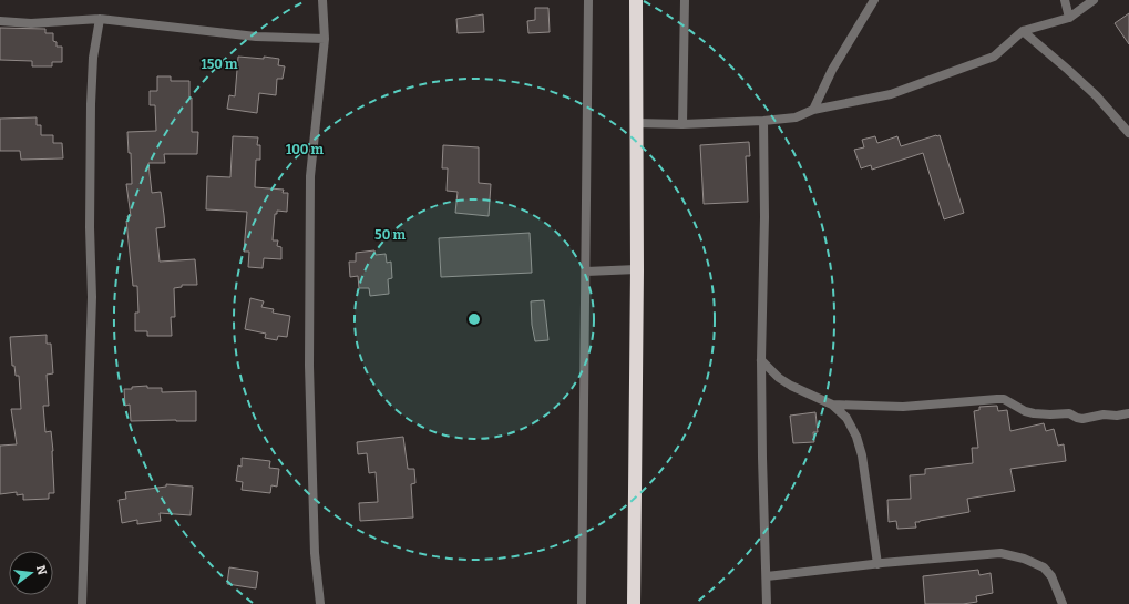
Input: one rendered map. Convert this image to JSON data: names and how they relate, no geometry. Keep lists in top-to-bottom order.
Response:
{
  "north": "right",
  "rings": ["150 m", "100 m", "50 m"]
}
